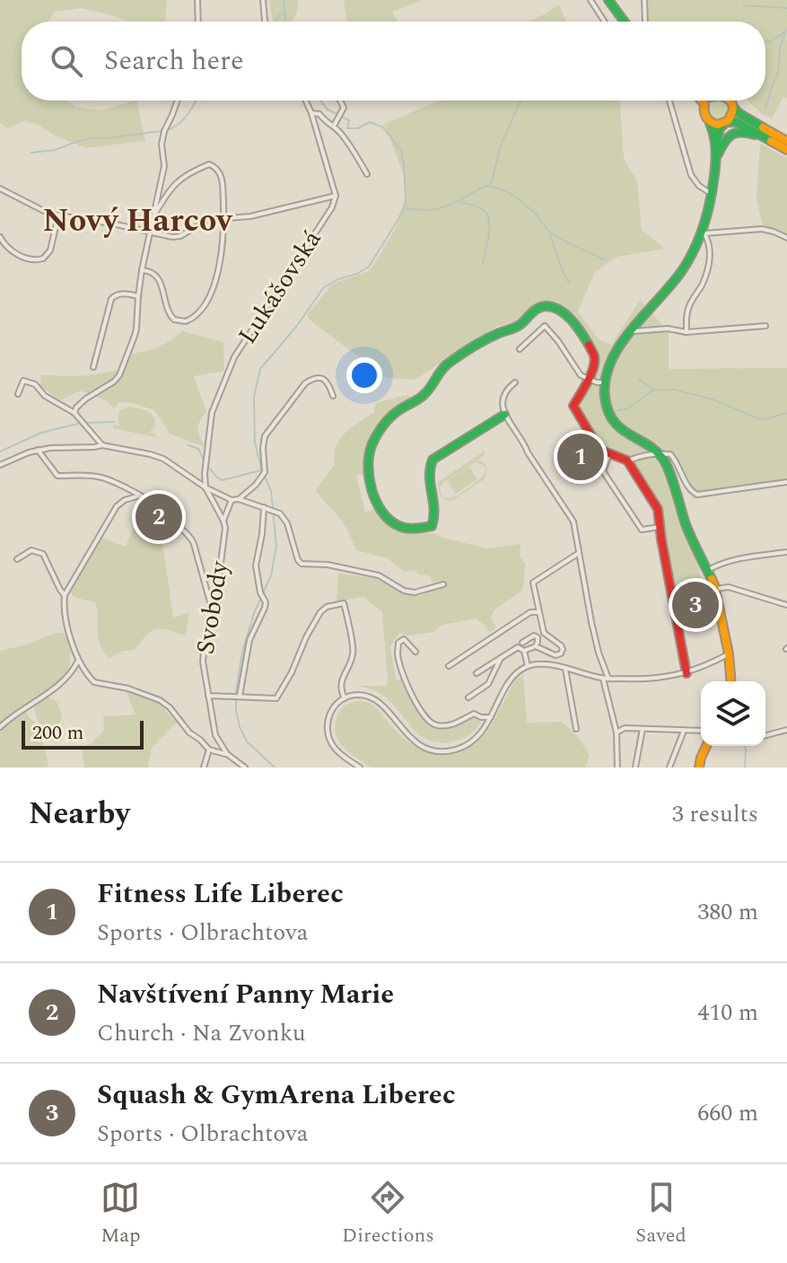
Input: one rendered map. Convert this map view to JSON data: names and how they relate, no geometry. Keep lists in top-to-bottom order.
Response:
{
  "streets": {
    "street": ["Lukášovská", "Svobody"]
  },
  "districts": ["Nový Harcov"],
  "scale_bar": "200 m",
  "page": {
    "search": "Search here",
    "pins": ["1", "2", "3"],
    "scale": "200 m",
    "heading": ["Nearby", "3 results"],
    "list": [
      {
        "mark": "1",
        "name": "Fitness Life Liberec",
        "note": "Sports · Olbrachtova",
        "value": "380 m"
      },
      {
        "mark": "2",
        "name": "Navštívení Panny Marie",
        "note": "Church · Na Zvonku",
        "value": "410 m"
      },
      {
        "mark": "3",
        "name": "Squash & GymArena Liberec",
        "note": "Sports · Olbrachtova",
        "value": "660 m"
      }
    ],
    "nav": ["Map", "Directions", "Saved"]
  }
}
